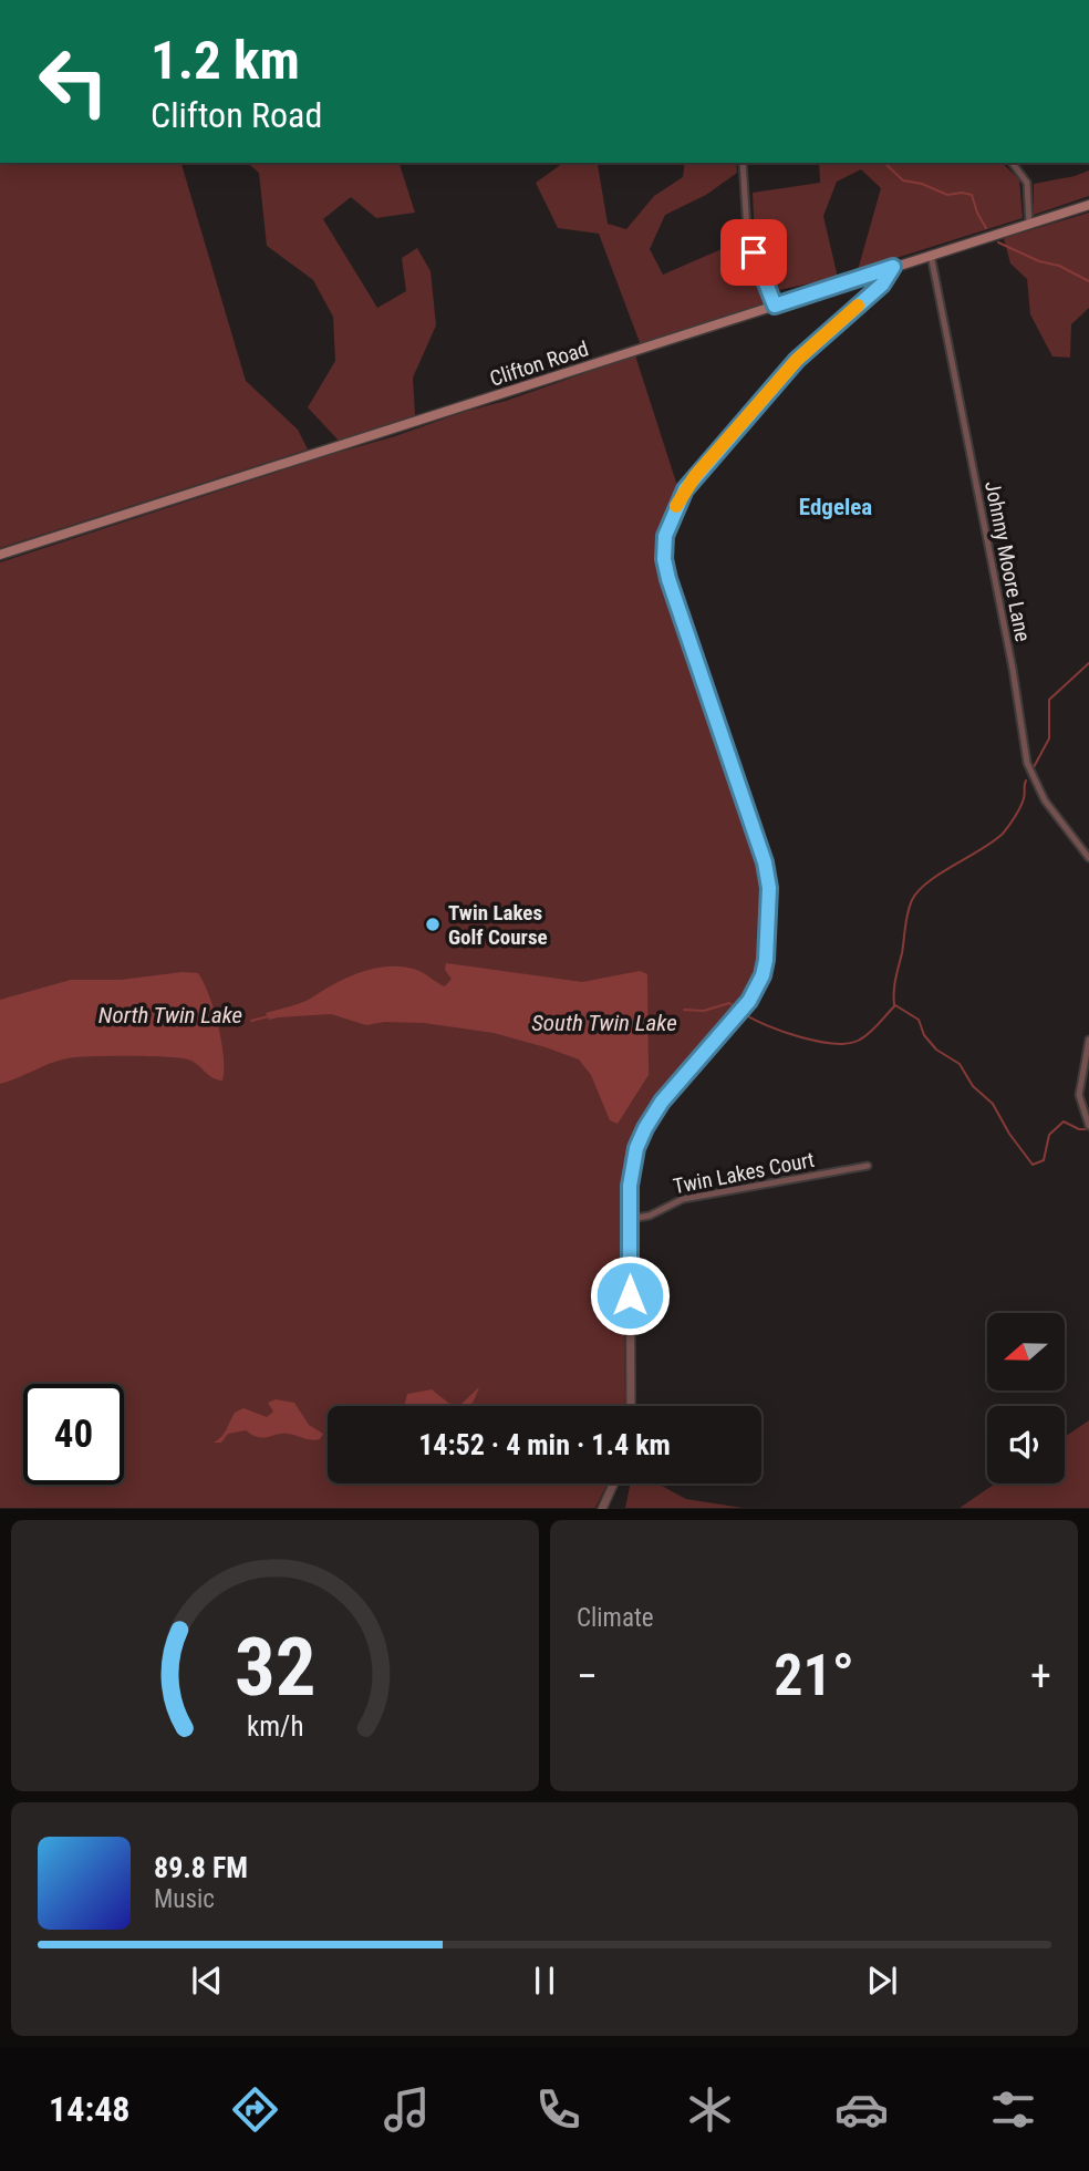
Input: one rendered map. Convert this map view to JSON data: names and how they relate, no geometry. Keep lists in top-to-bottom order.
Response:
{
  "streets": {
    "main road": ["Clifton Road"],
    "street": ["Johnny Moore Lane", "Twin Lakes Court"]
  },
  "crossings": [
    ["Clifton Road", "Johnny Moore Lane"]
  ],
  "districts": ["Edgelea"],
  "water": ["North Twin Lake", "South Twin Lake"],
  "places": ["Twin Lakes Golf Course"],
  "north": "left",
  "page": {
    "turn": ["1.2 km", "Clifton Road"],
    "limit": "40",
    "trip": "14:52 · 4 min · 1.4 km",
    "tile": "Climate",
    "heat": ["−", "21°", "+"],
    "song": ["89.8 FM", "Music"],
    "tabs": "14:48",
    "gauge": ["32", "km/h"]
  }
}
